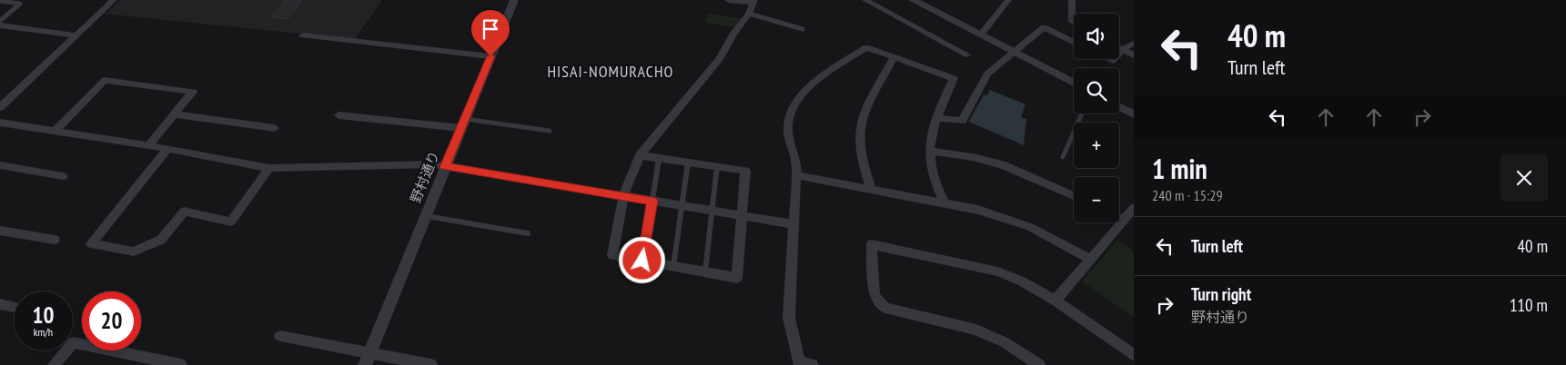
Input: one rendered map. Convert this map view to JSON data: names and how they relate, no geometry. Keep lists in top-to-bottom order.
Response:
{
  "streets": {
    "street": ["野村通り"]
  },
  "districts": ["HISAI-NOMURACHO"],
  "page": {
    "turn": ["40 m", "Turn left"],
    "map_buttons": ["+", "−"],
    "heading": ["1 min", "240 m · 15:29"],
    "list": [
      {
        "name": "Turn left",
        "value": "40 m"
      },
      {
        "name": "Turn right",
        "note": "野村通り",
        "value": "110 m"
      }
    ],
    "speed": "10 km/h",
    "limit": "20"
  }
}
